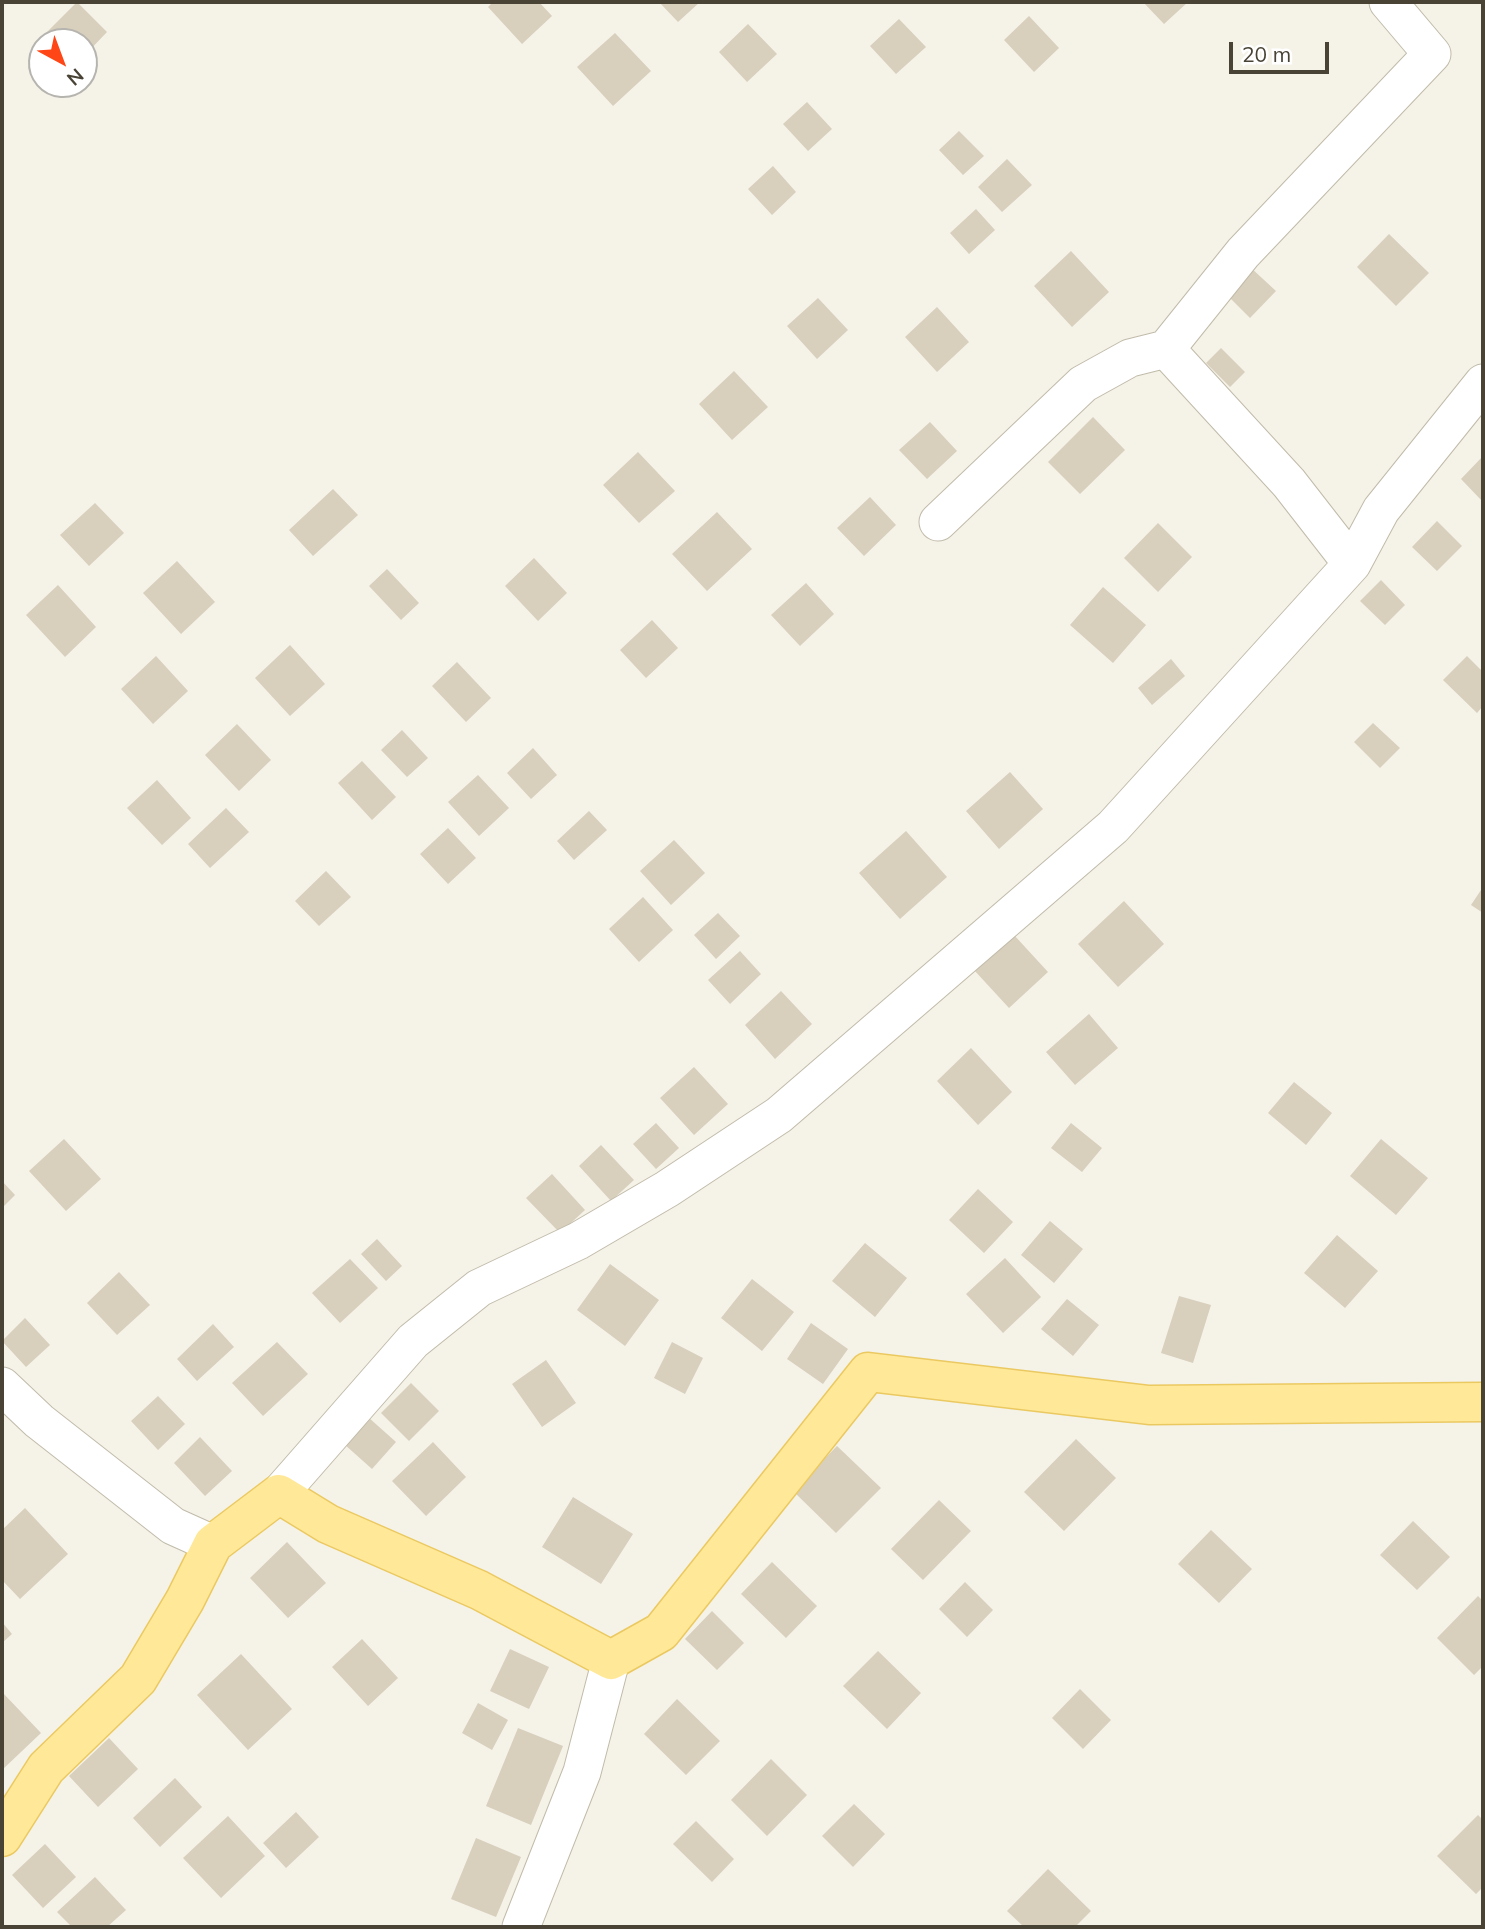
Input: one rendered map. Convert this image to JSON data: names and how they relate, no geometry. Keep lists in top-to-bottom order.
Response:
{
  "scale_bar": "20 m",
  "north": "bottom right"
}
